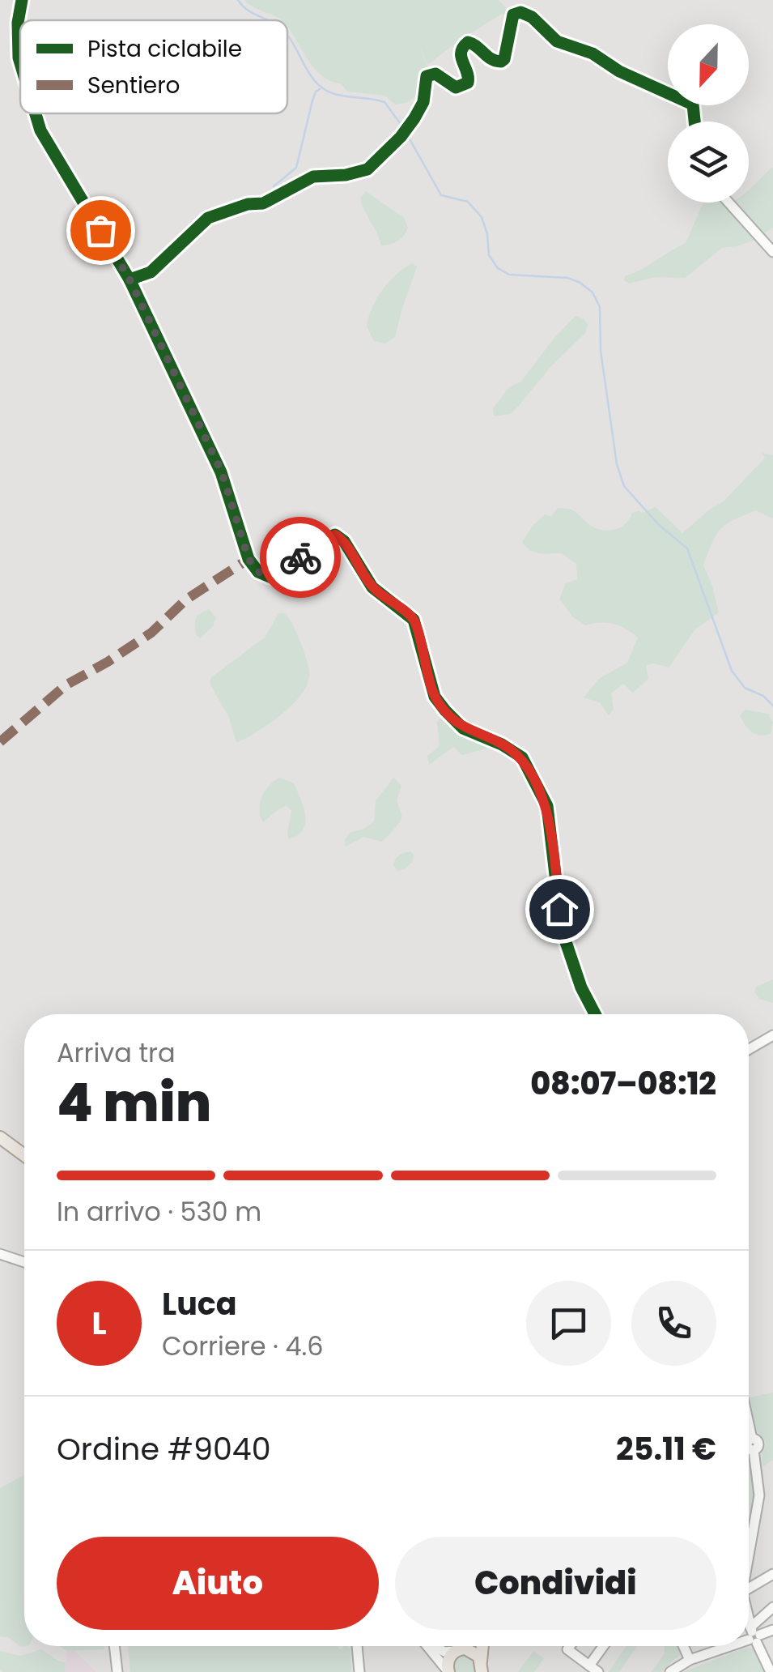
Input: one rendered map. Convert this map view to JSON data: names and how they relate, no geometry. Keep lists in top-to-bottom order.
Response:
{
  "legend": ["Pista ciclabile", "Sentiero"],
  "north": "bottom",
  "page": {
    "heading": ["4 min", "Arriva tra", "08:07–08:12"],
    "panel": [
      "Luca",
      "Corriere · 4.6",
      "Ordine #9040",
      "25.11 €"
    ],
    "bar": "In arrivo · 530 m",
    "round": "L",
    "buttons": ["Aiuto", "Condividi"]
  }
}
